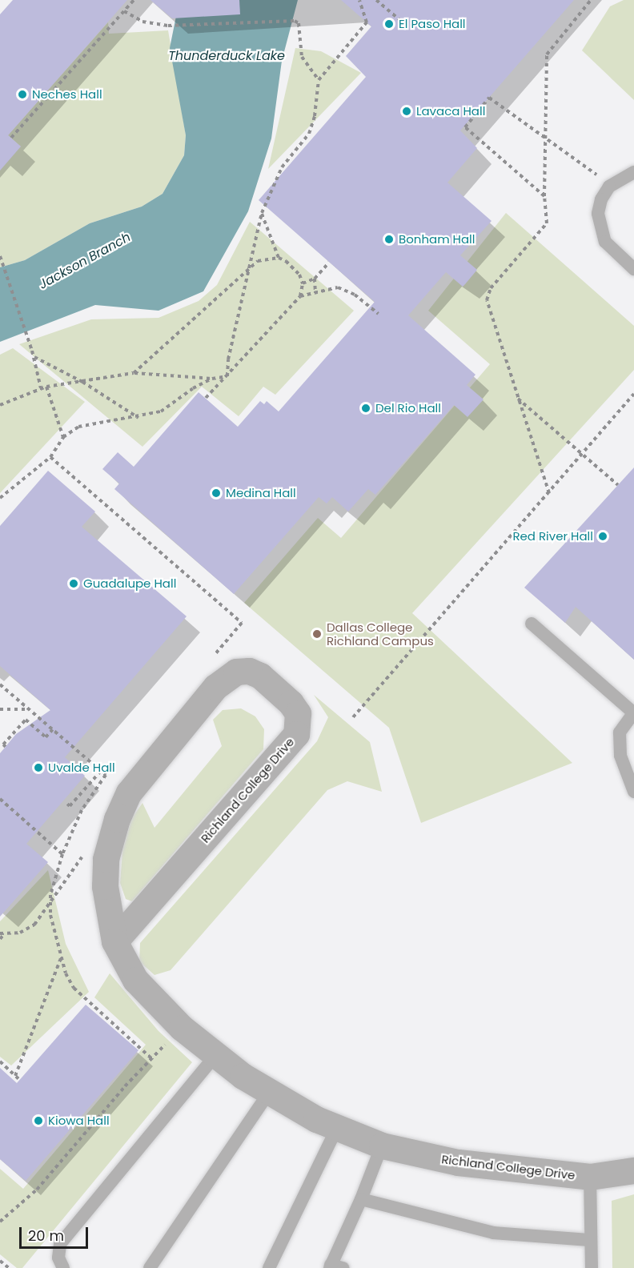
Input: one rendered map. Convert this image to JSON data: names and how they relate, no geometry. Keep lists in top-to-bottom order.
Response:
{
  "streets": {
    "street": ["Richland College Drive"]
  },
  "water": ["Thunderduck Lake", "Jackson Branch"],
  "places": [
    "El Paso Hall",
    "Neches Hall",
    "Lavaca Hall",
    "Bonham Hall",
    "Del Rio Hall",
    "Medina Hall",
    "Red River Hall",
    "Guadalupe Hall",
    "Dallas College Richland Campus",
    "Uvalde Hall",
    "Kiowa Hall"
  ],
  "scale_bar": "20 m"
}
